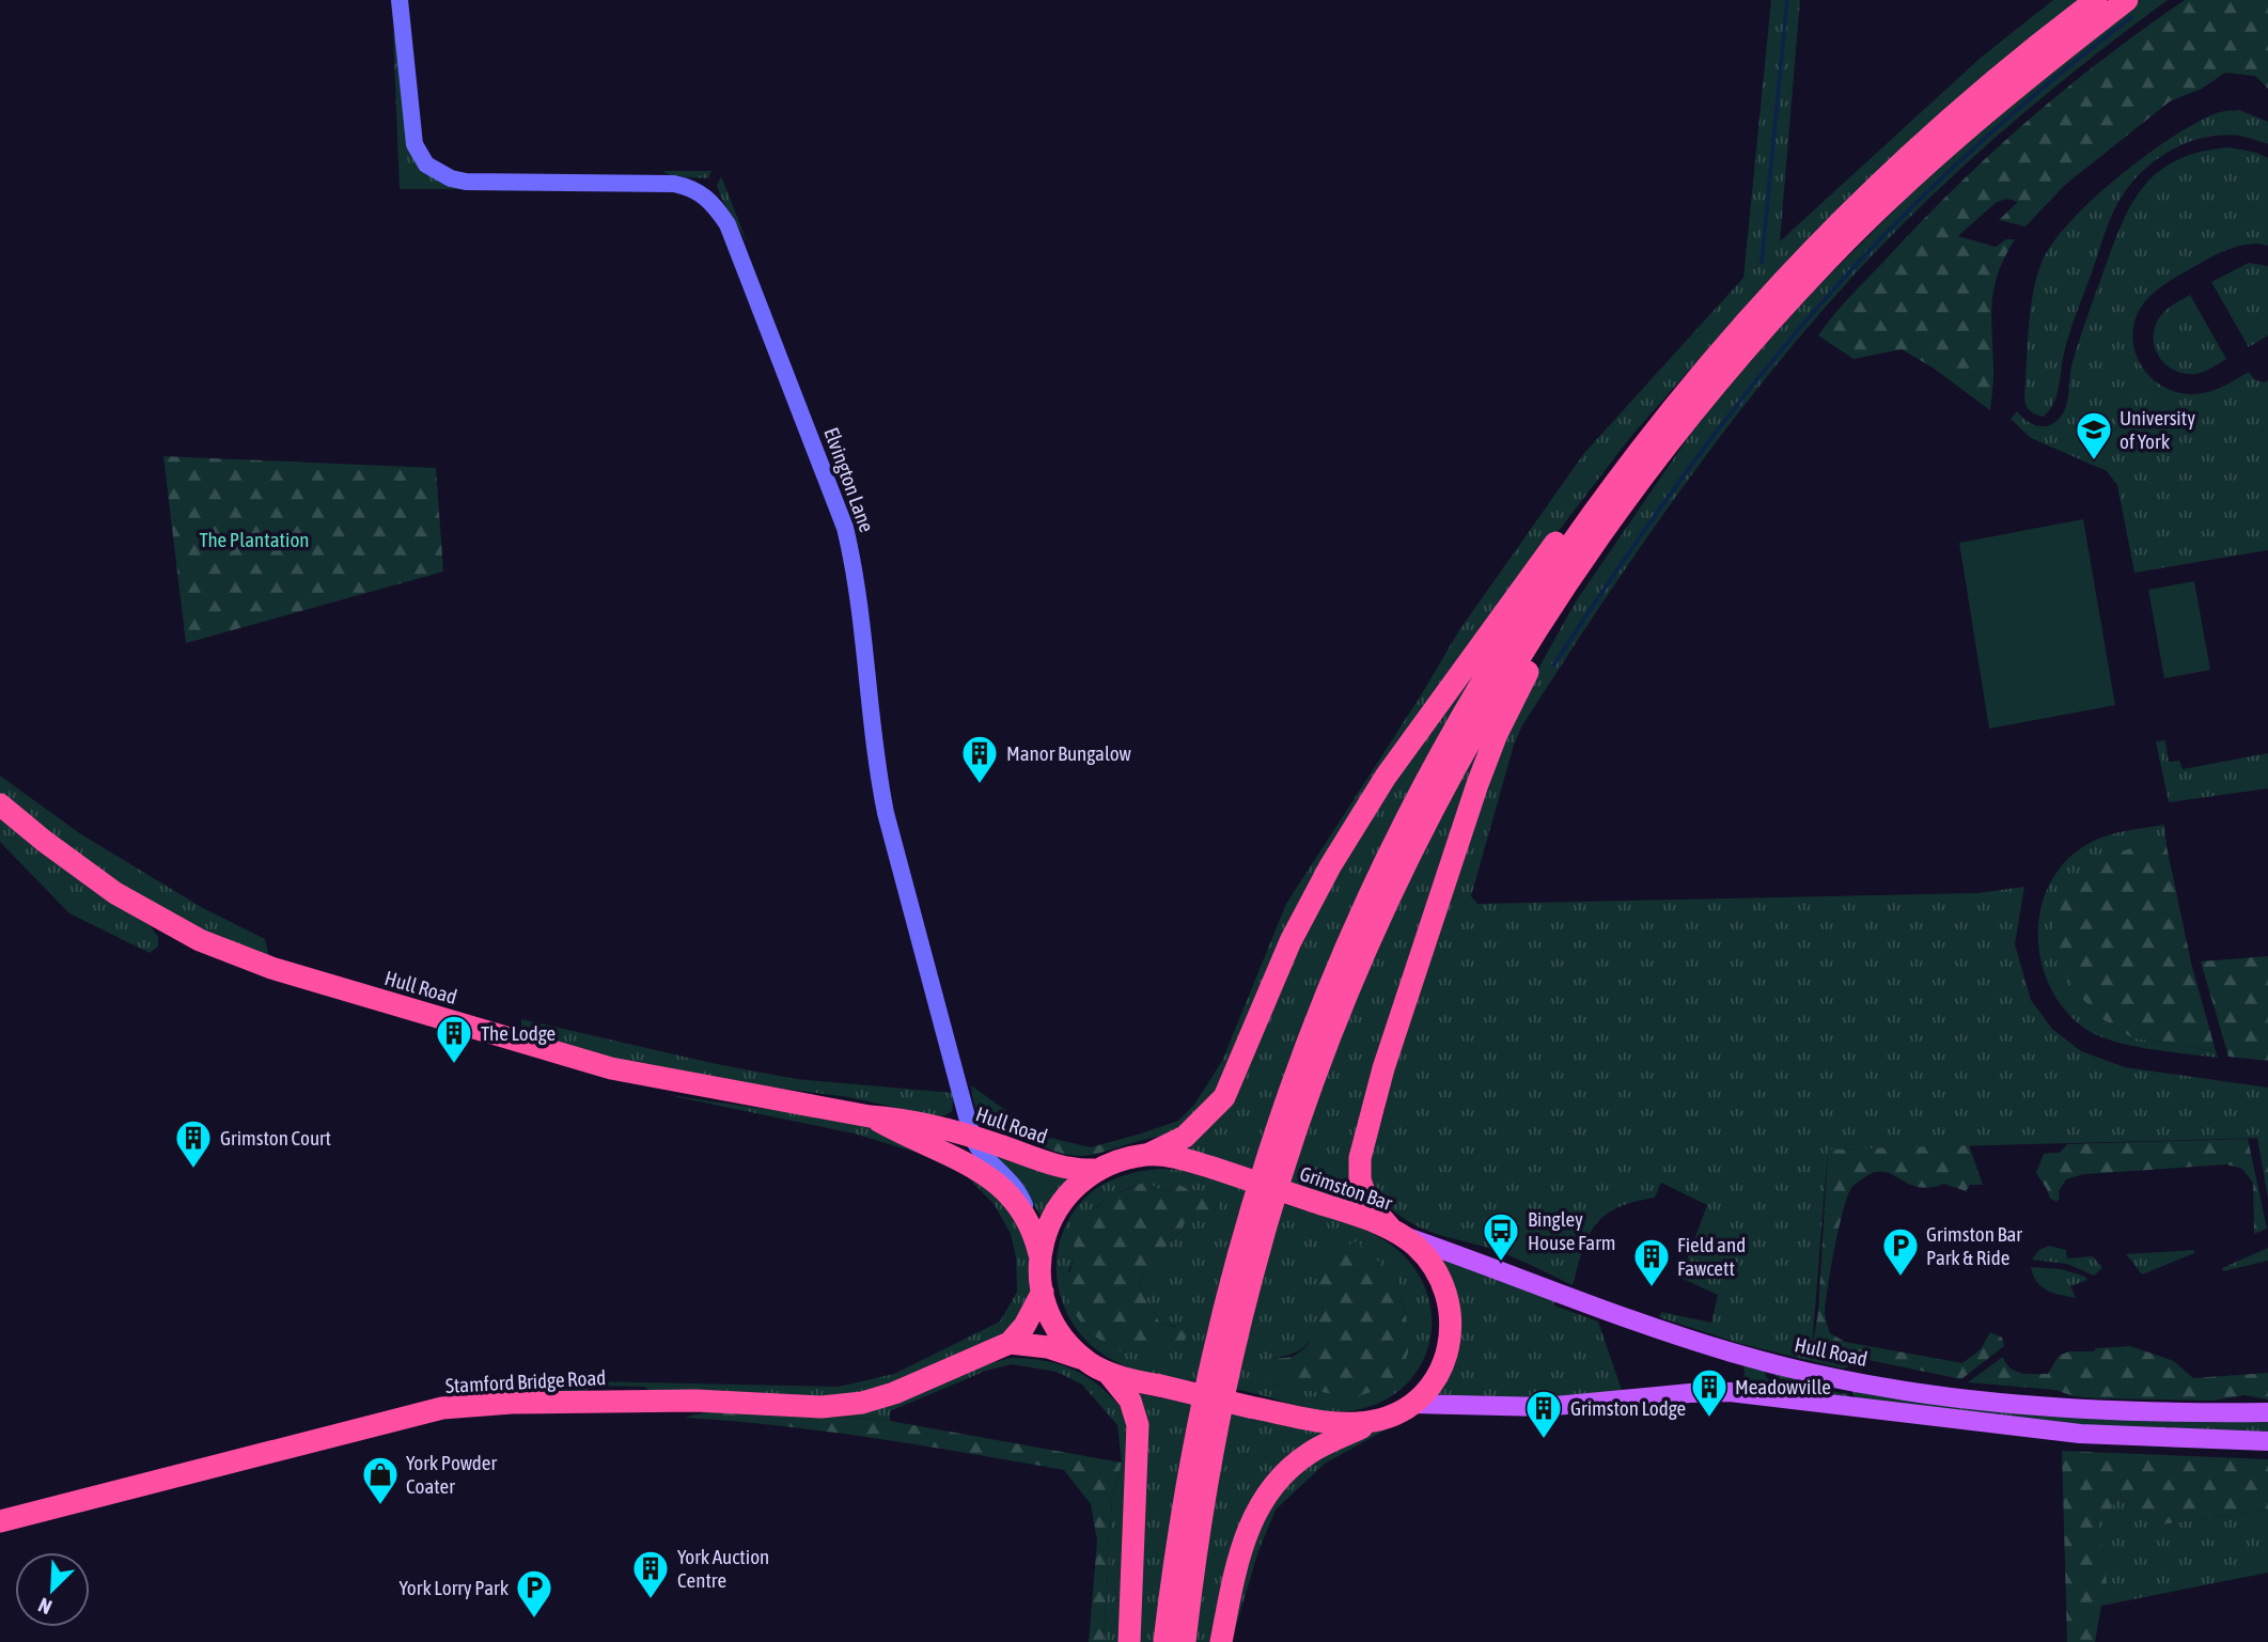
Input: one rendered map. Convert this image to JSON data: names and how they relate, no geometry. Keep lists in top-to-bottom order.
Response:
{
  "streets": {
    "highway": ["Hull Road", "Grimston Bar", "Stamford Bridge Road"],
    "main road": ["Elvington Lane"]
  },
  "crossings": [
    ["Elvington Lane", "Hull Road"],
    ["Hull Road", "Grimston Bar"],
    ["Grimston Bar", "Stamford Bridge Road"]
  ],
  "parks": ["The Plantation"],
  "places": {
    "school or university": ["University of York"],
    "building": [
      "Manor Bungalow",
      "The Lodge",
      "Grimston Court",
      "Field and Fawcett",
      "Meadowville",
      "Grimston Lodge",
      "York Auction Centre"
    ],
    "bus stop": ["Bingley House Farm"],
    "parking": ["Grimston Bar Park & Ride", "York Lorry Park"],
    "shop": ["York Powder Coater"]
  },
  "north": "bottom left"
}
